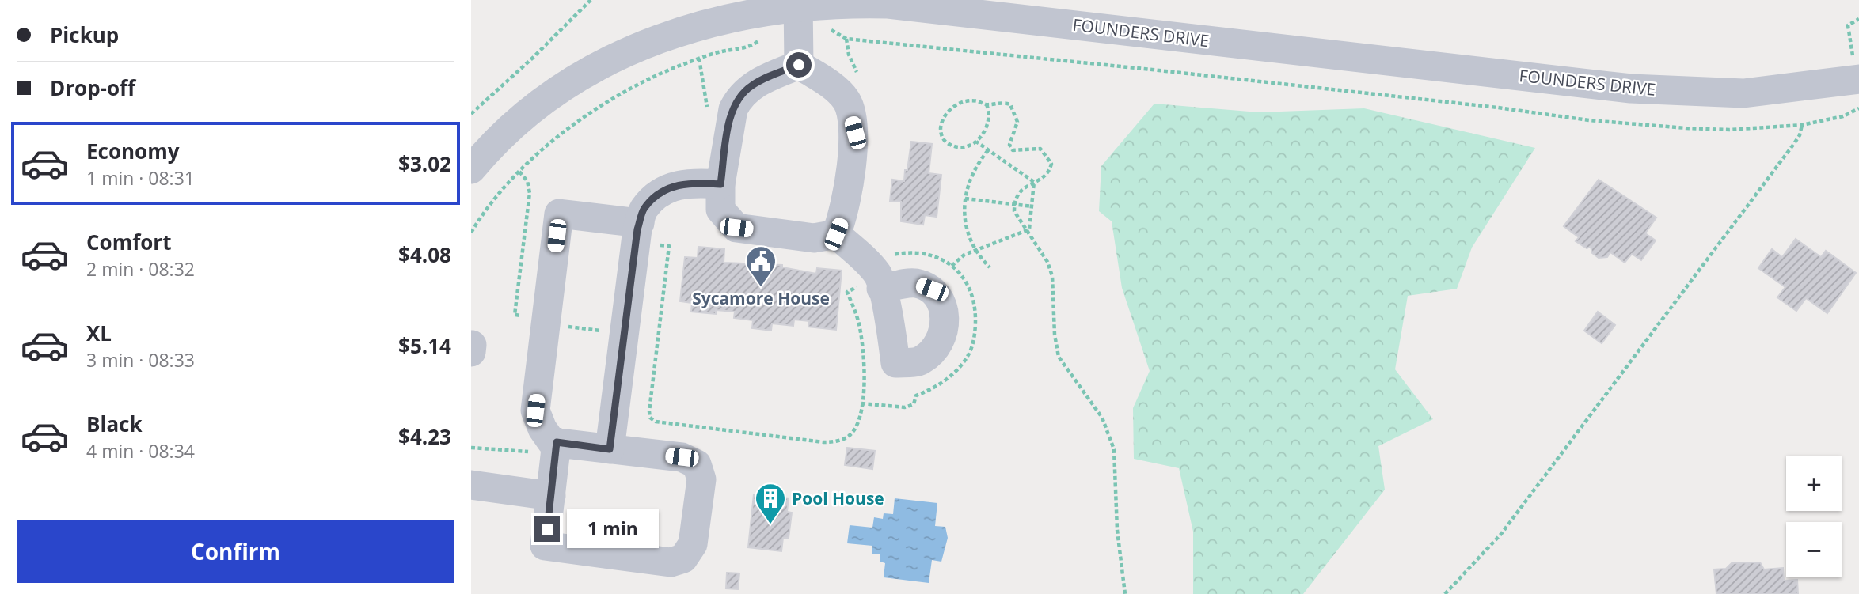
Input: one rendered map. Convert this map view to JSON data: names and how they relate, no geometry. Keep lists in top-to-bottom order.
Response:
{
  "streets": {
    "street": ["FOUNDERS DRIVE"]
  },
  "places": {
    "public building": ["Sycamore House"],
    "building": ["Pool House"]
  },
  "page": {
    "banner": ["Pickup", "Drop-off"],
    "list": [
      {
        "name": "Economy",
        "note": "1 min · 08:31",
        "value": "$3.02"
      },
      {
        "name": "Comfort",
        "note": "2 min · 08:32",
        "value": "$4.08"
      },
      {
        "name": "XL",
        "note": "3 min · 08:33",
        "value": "$5.14"
      },
      {
        "name": "Black",
        "note": "4 min · 08:34",
        "value": "$4.23"
      }
    ],
    "map_buttons": ["+", "−"],
    "buttons": "Confirm",
    "bubble": "1 min"
  }
}
